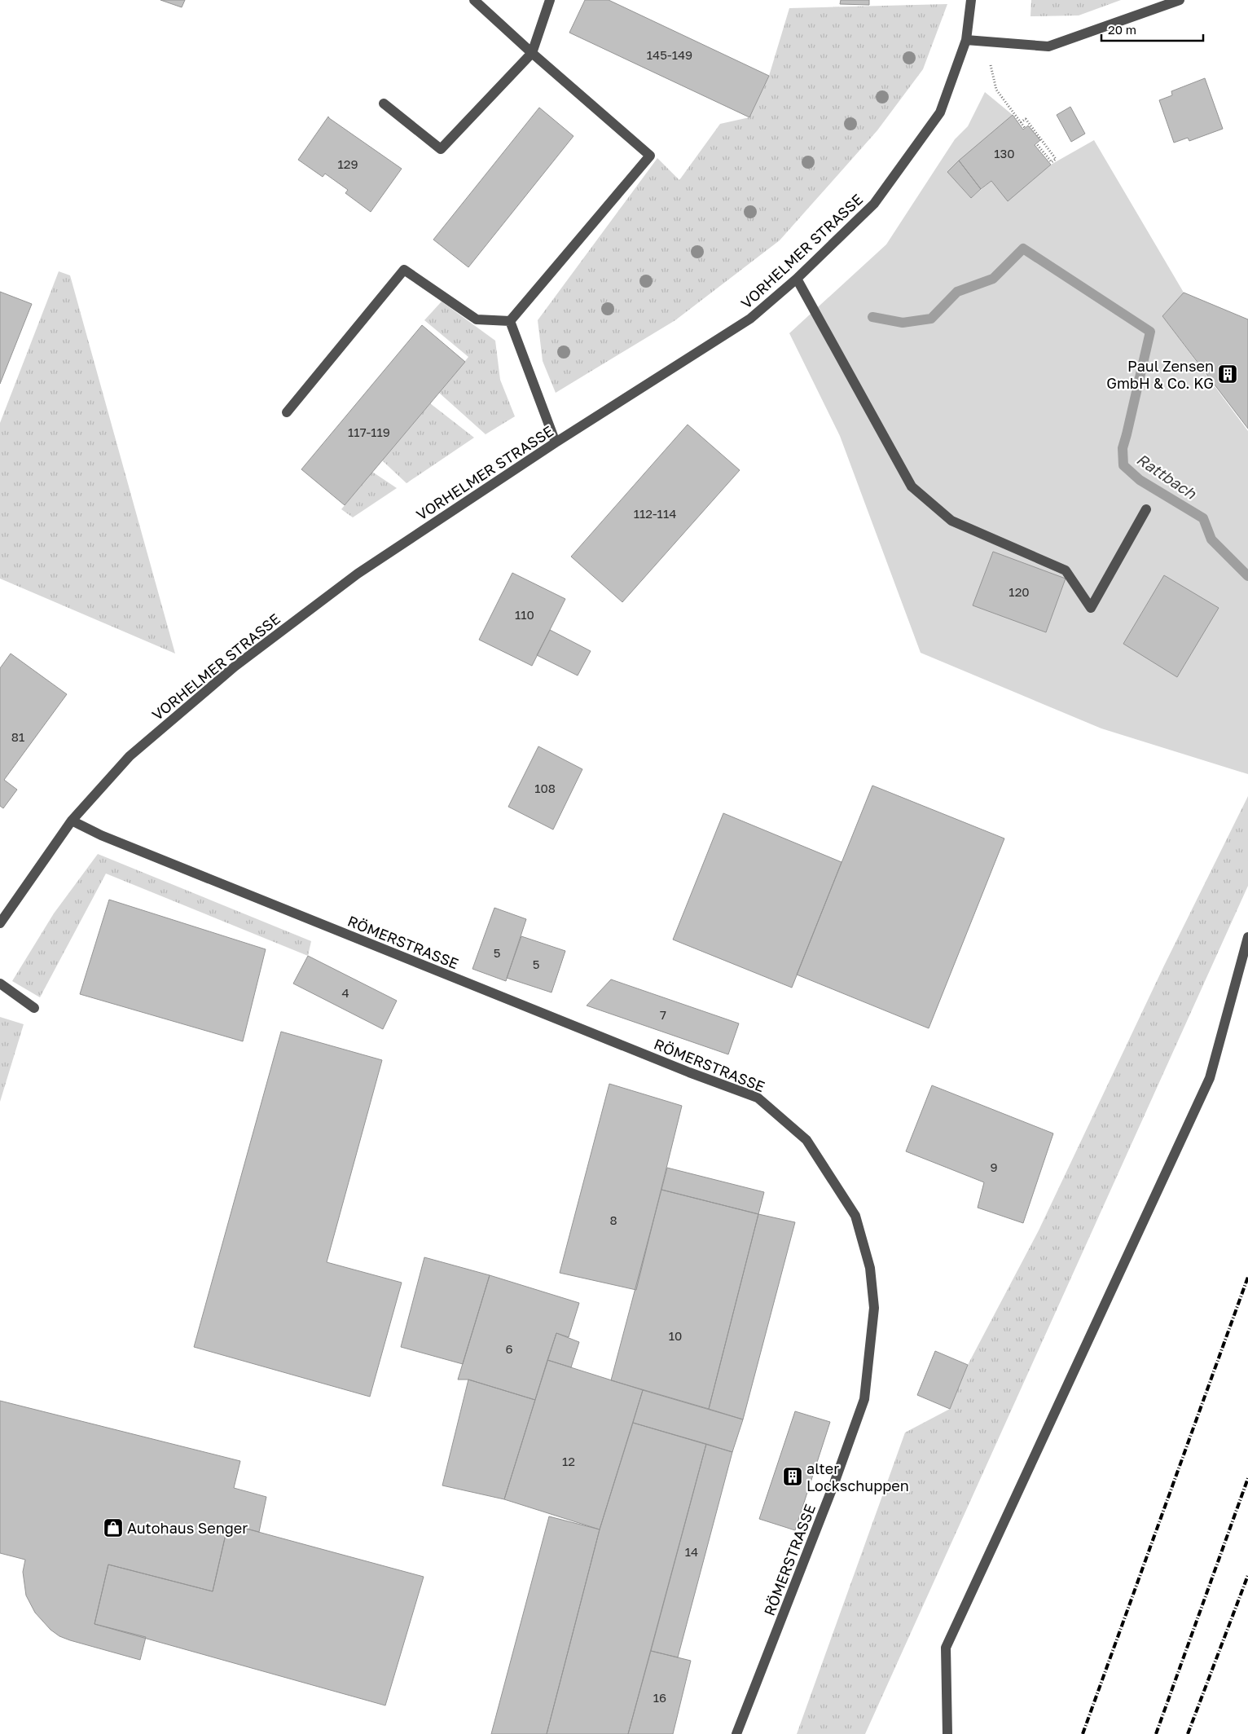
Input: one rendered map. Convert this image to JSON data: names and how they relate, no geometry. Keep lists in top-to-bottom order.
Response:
{
  "streets": {
    "street": ["VORHELMER STRASSE", "RÖMERSTRASSE"]
  },
  "crossings": [
    ["VORHELMER STRASSE", "RÖMERSTRASSE"]
  ],
  "water": ["Rattbach"],
  "places": {
    "building": ["Paul Zensen GmbH & Co. KG", "alter Lockschuppen"],
    "shop": ["Autohaus Senger"]
  },
  "house_numbers": [
    "145-149",
    "130",
    "129",
    "117-119",
    "112-114",
    "120",
    "110",
    "81",
    "108",
    "5",
    "5",
    "4",
    "7",
    "9",
    "8",
    "10",
    "6",
    "12",
    "14",
    "16"
  ],
  "scale_bar": "20 m"
}
